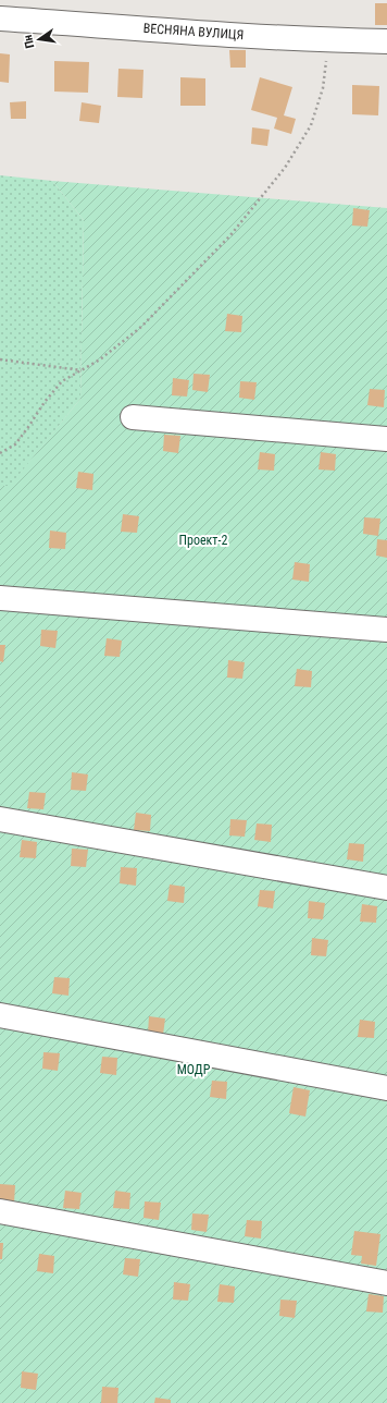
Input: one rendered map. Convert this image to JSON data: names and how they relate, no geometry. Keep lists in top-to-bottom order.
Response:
{
  "streets": {
    "street": ["ВЕСНЯНА ВУЛИЦЯ"]
  },
  "parks": ["Проект-2", "МОДР"],
  "north": "left"
}
